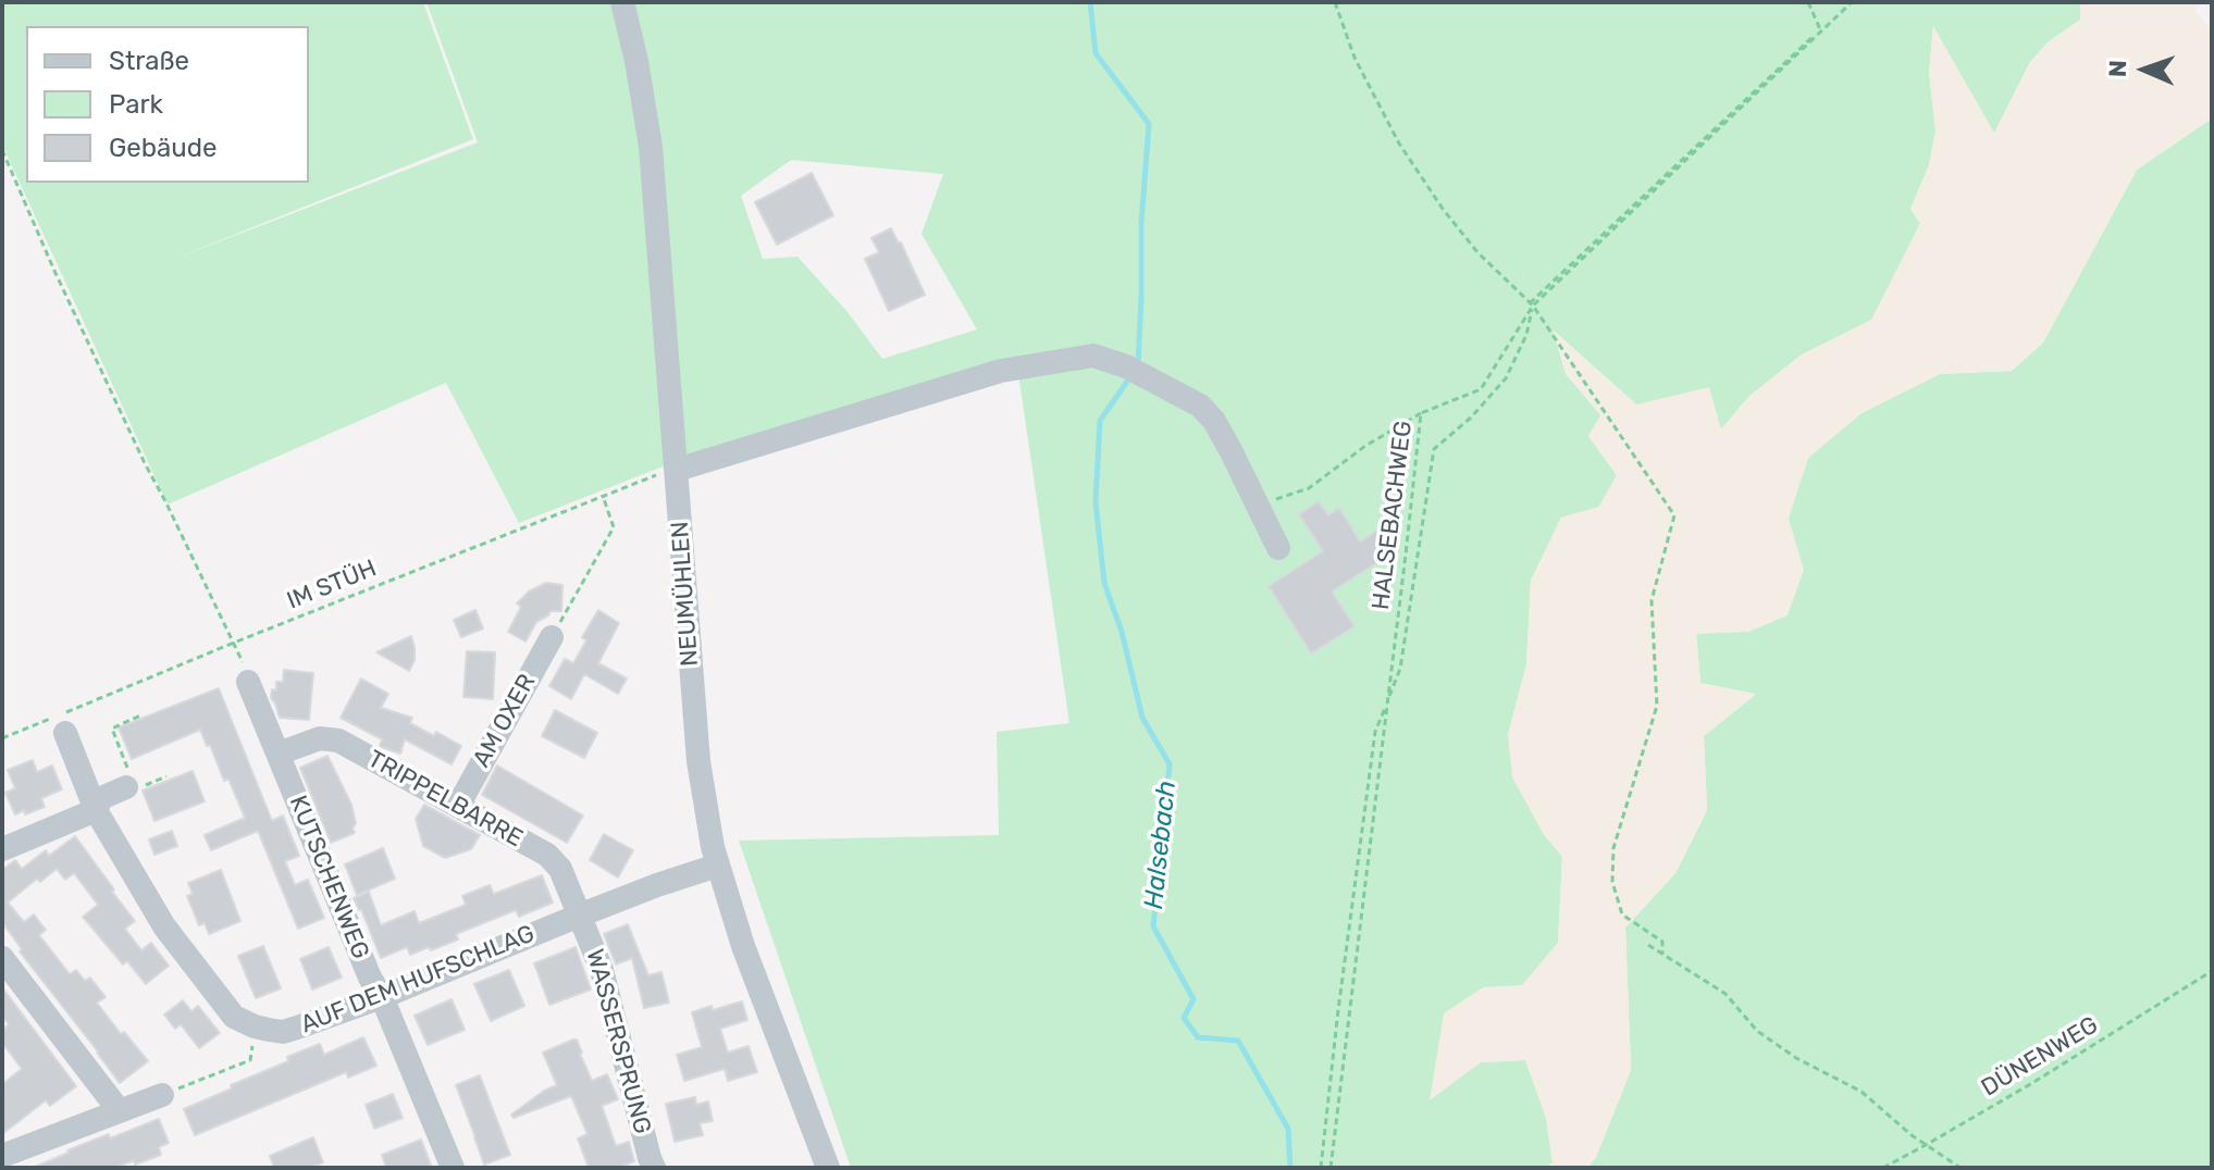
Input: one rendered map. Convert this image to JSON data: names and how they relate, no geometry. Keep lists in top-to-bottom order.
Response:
{
  "streets": {
    "street": [
      "NEUMÜHLEN",
      "AM OXER",
      "TRIPPELBARRE",
      "KUTSCHENWEG",
      "AUF DEM HUFSCHLAG",
      "WASSERSPRUNG"
    ],
    "path": ["HALSEBACHWEG", "IM STÜH", "DÜNENWEG"]
  },
  "crossings": [
    ["IM STÜH", "NEUMÜHLEN"],
    ["NEUMÜHLEN", "AUF DEM HUFSCHLAG"],
    ["AM OXER", "TRIPPELBARRE"],
    ["TRIPPELBARRE", "KUTSCHENWEG"],
    ["TRIPPELBARRE", "AUF DEM HUFSCHLAG"],
    ["TRIPPELBARRE", "WASSERSPRUNG"],
    ["KUTSCHENWEG", "AUF DEM HUFSCHLAG"],
    ["AUF DEM HUFSCHLAG", "WASSERSPRUNG"]
  ],
  "water": ["Halsebach"],
  "legend": ["Straße", "Park", "Gebäude"],
  "north": "left"
}
